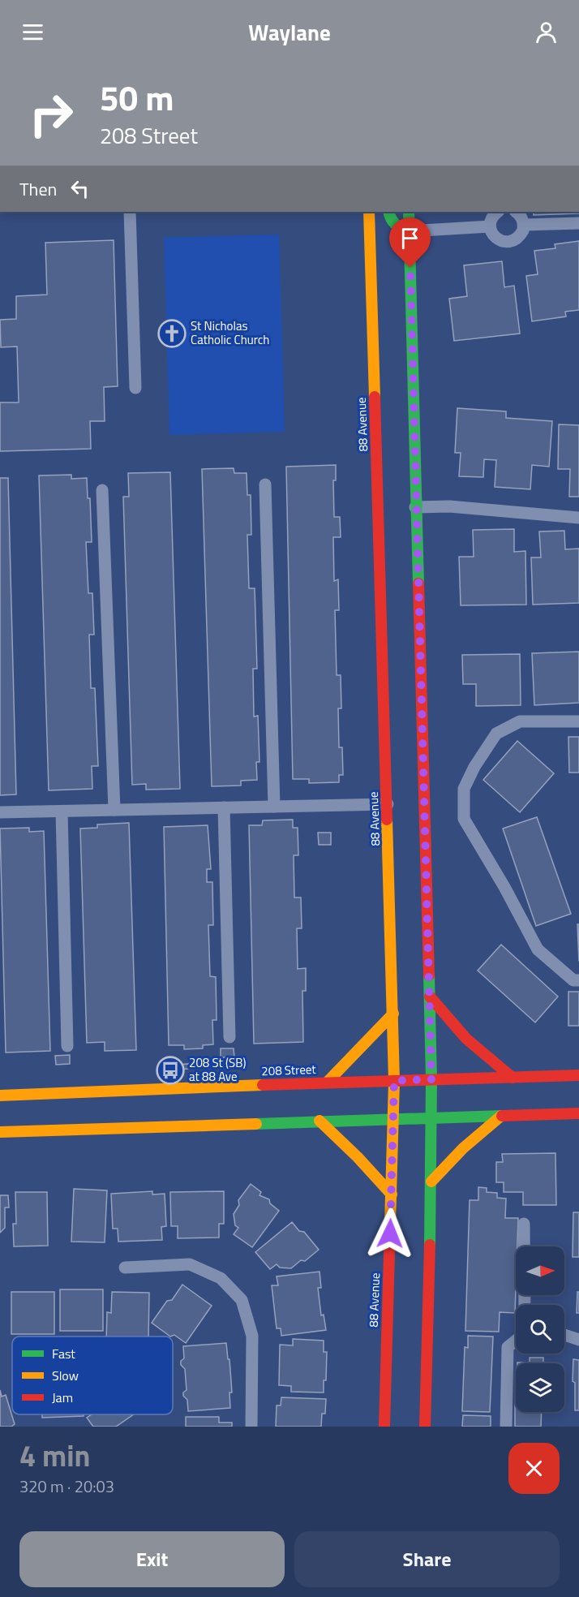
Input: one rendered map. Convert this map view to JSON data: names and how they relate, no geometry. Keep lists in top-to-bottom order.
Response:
{
  "streets": {
    "main road": ["88 Avenue", "208 Street"]
  },
  "crossings": [
    ["88 Avenue", "208 Street"]
  ],
  "places": {
    "church": ["St Nicholas Catholic Church"],
    "bus stop": ["208 St (SB) at 88 Ave"]
  },
  "legend": ["Fast", "Slow", "Jam"],
  "north": "right",
  "page": {
    "header": "Waylane",
    "turn": ["50 m", "208 Street"],
    "then": "Then",
    "heading": ["4 min", "320 m · 20:03"],
    "buttons": ["Exit", "Share"]
  }
}
